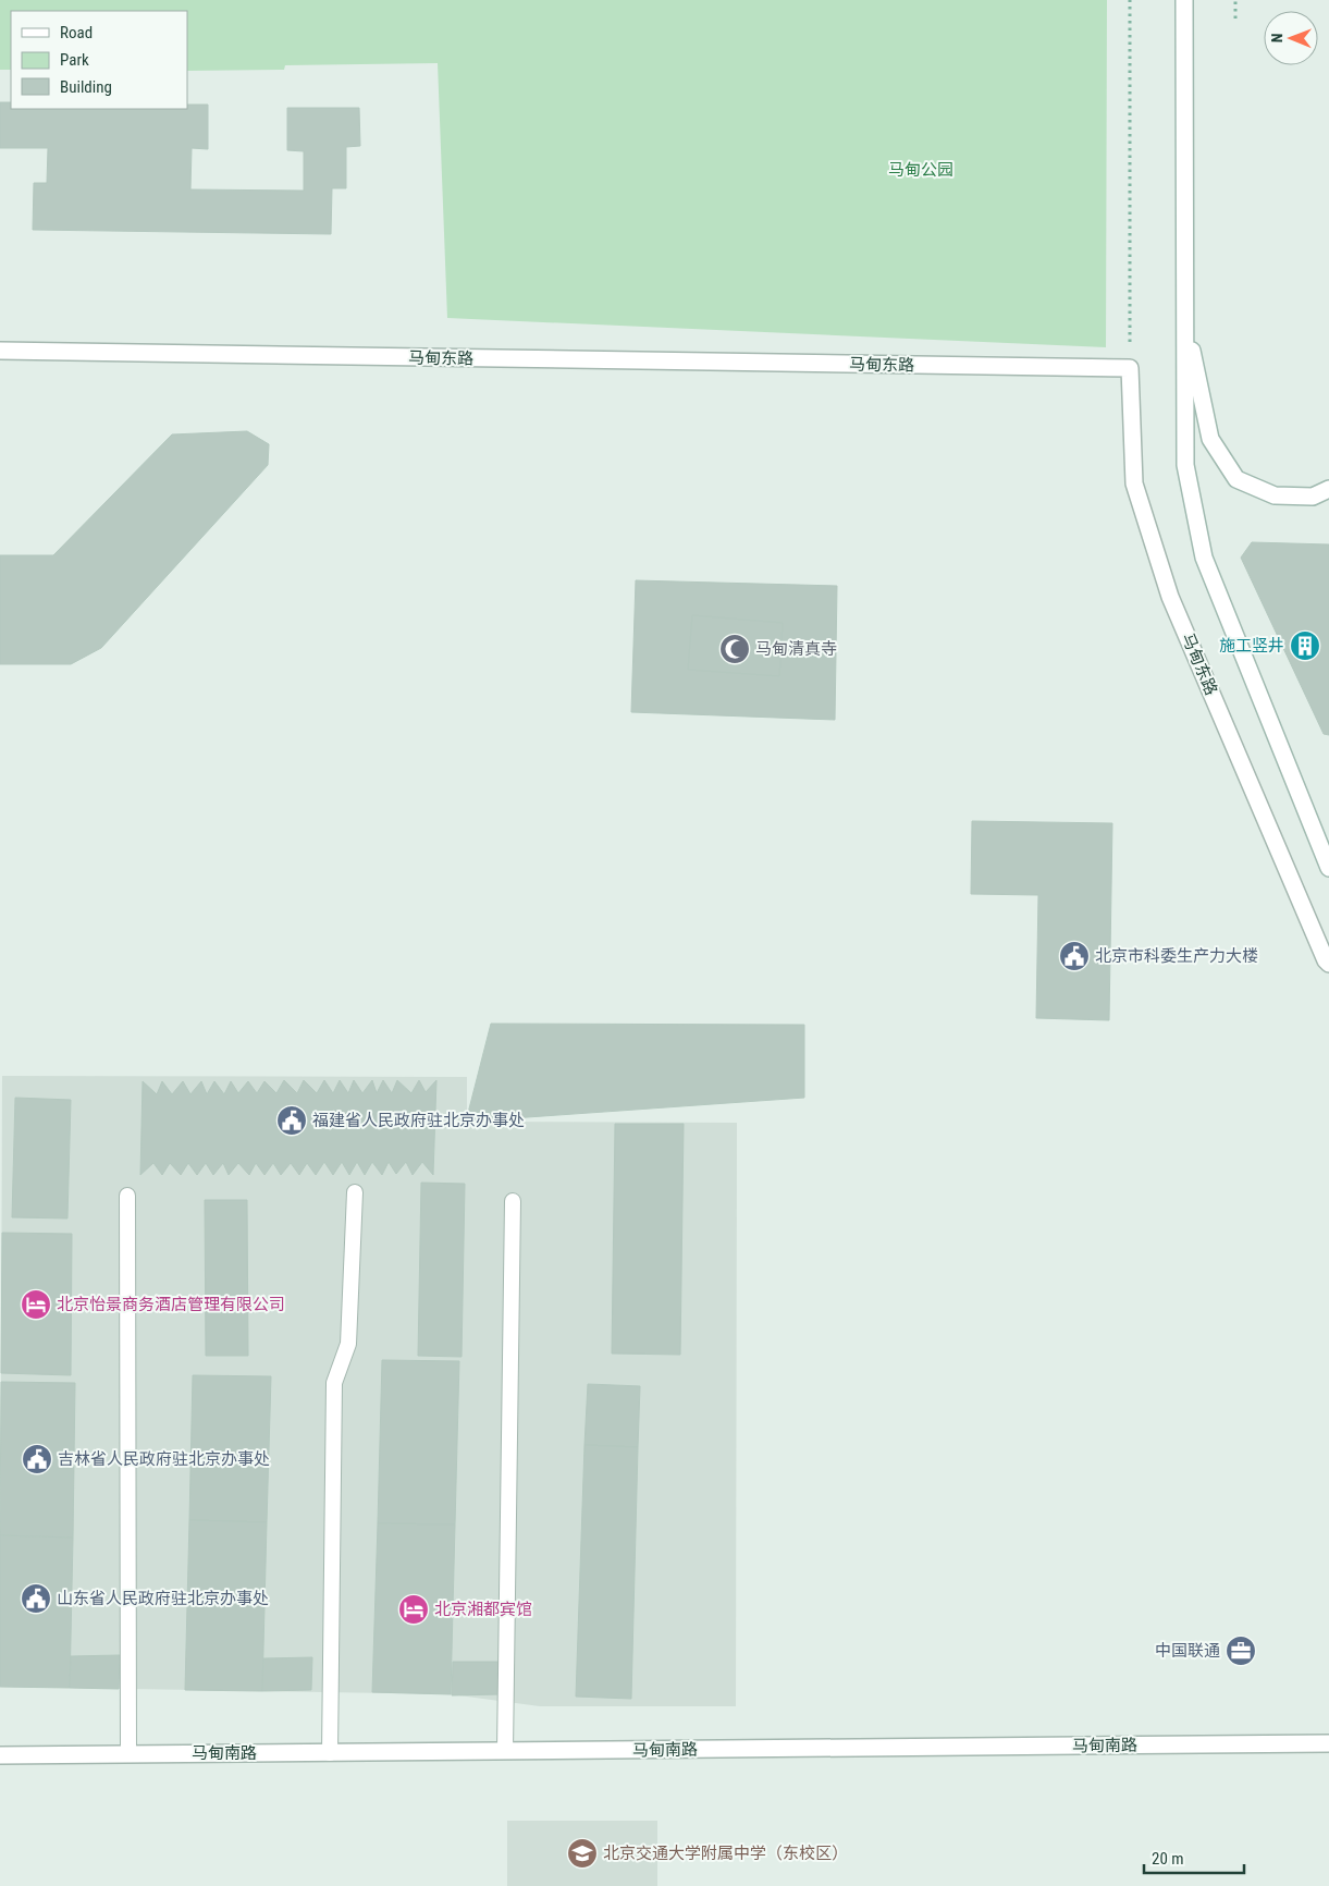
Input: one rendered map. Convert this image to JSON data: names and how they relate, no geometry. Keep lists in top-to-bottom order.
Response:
{
  "streets": {
    "street": ["马甸东路", "马甸南路"]
  },
  "parks": ["马甸公园"],
  "places": {
    "building": ["施工竖井"],
    "mosque": ["马甸清真寺"],
    "public building": [
      "北京市科委生产力大楼",
      "福建省人民政府驻北京办事处",
      "吉林省人民政府驻北京办事处",
      "山东省人民政府驻北京办事处"
    ],
    "hotel": ["北京怡景商务酒店管理有限公司", "北京湘都宾馆"],
    "office": ["中国联通"],
    "school or university": ["北京交通大学附属中学（东校区）"]
  },
  "legend": ["Road", "Park", "Building"],
  "scale_bar": "20 m",
  "north": "left"
}
